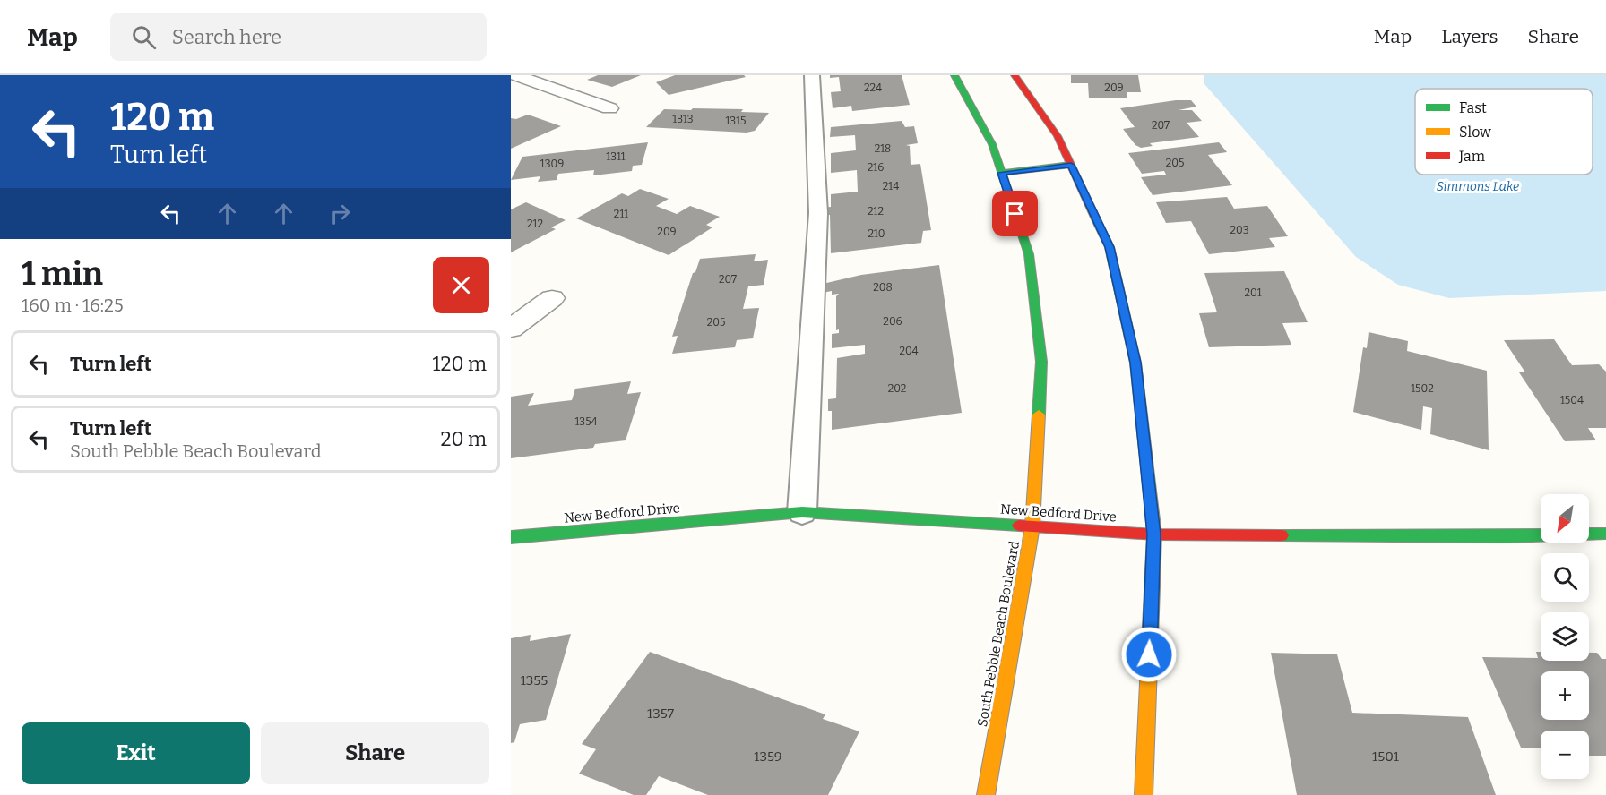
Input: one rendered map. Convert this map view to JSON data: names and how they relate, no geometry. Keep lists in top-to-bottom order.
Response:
{
  "streets": {
    "street": ["New Bedford Drive", "South Pebble Beach Boulevard"]
  },
  "crossings": [
    ["New Bedford Drive", "South Pebble Beach Boulevard"]
  ],
  "water": ["Simmons Lake"],
  "house_numbers": [
    "224",
    "209",
    "1313",
    "1315",
    "207",
    "218",
    "1311",
    "205",
    "1309",
    "216",
    "214",
    "212",
    "211",
    "212",
    "203",
    "209",
    "210",
    "207",
    "208",
    "201",
    "206",
    "205",
    "204",
    "202",
    "1502",
    "1504",
    "1354",
    "1355",
    "1357",
    "1359",
    "1501"
  ],
  "legend": ["Fast", "Slow", "Jam"],
  "north": "bottom left",
  "page": {
    "header": "Map",
    "search": "Search here",
    "nav": ["Map", "Layers", "Share"],
    "turn": ["120 m", "Turn left"],
    "heading": ["1 min", "160 m · 16:25"],
    "list": [
      {
        "name": "Turn left",
        "value": "120 m"
      },
      {
        "name": "Turn left",
        "note": "South Pebble Beach Boulevard",
        "value": "20 m"
      }
    ],
    "map_buttons": ["+", "−"],
    "buttons": ["Exit", "Share"]
  }
}
